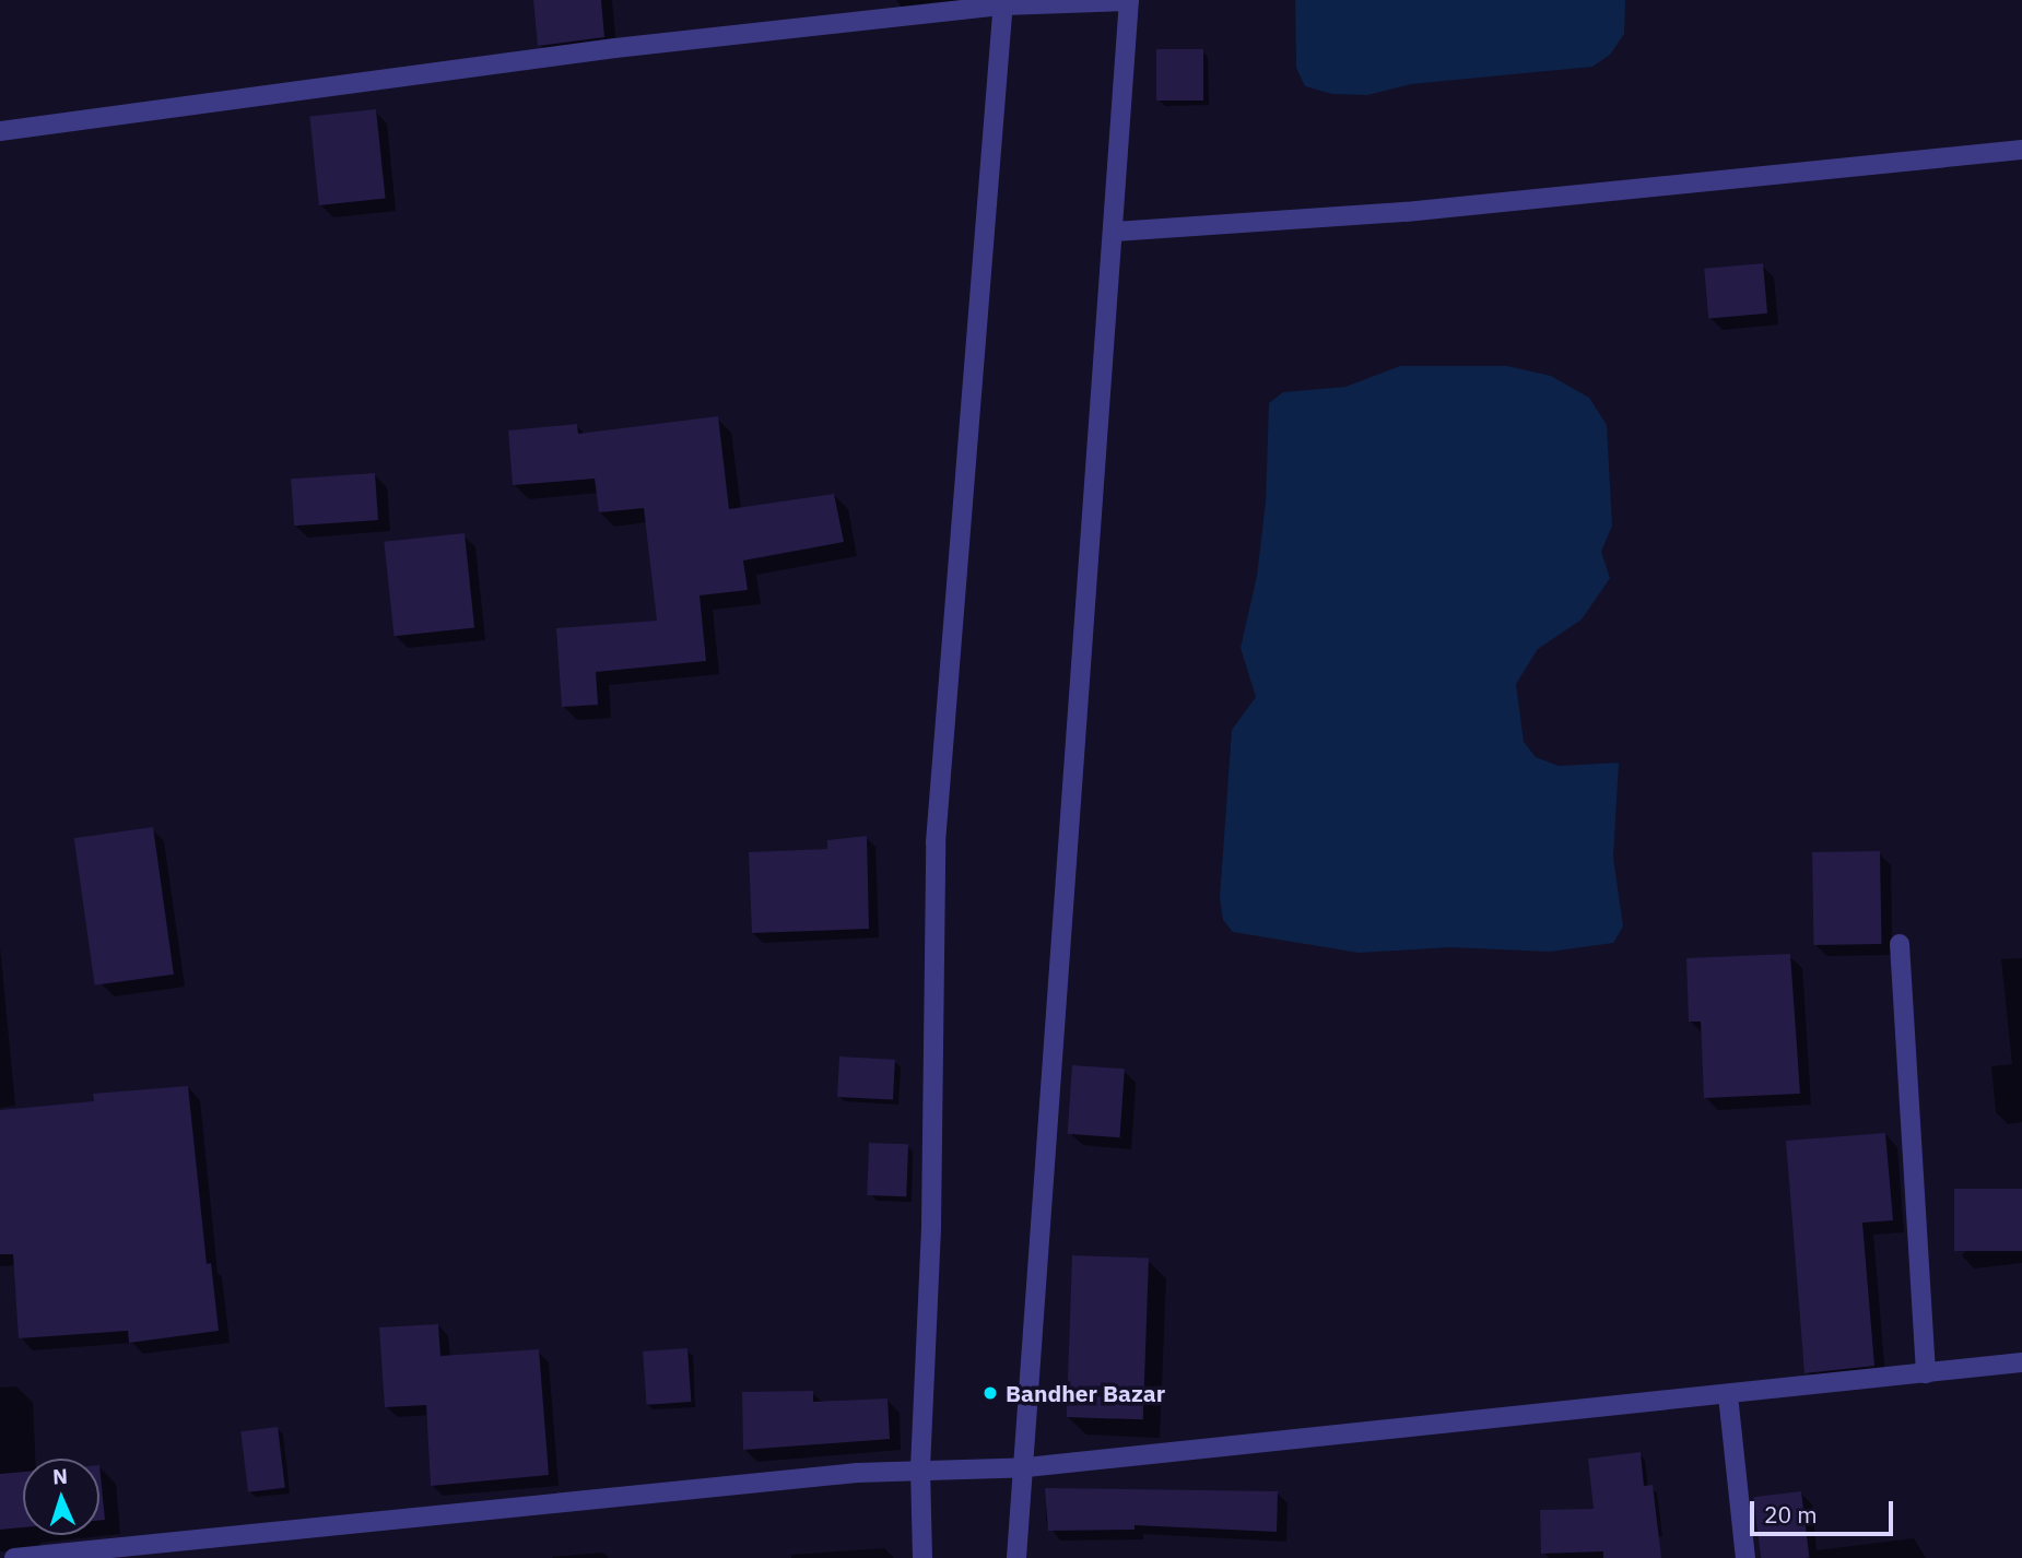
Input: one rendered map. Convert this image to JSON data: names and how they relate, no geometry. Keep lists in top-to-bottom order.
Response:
{
  "places": ["Bandher Bazar"],
  "scale_bar": "20 m",
  "north": "top"
}
